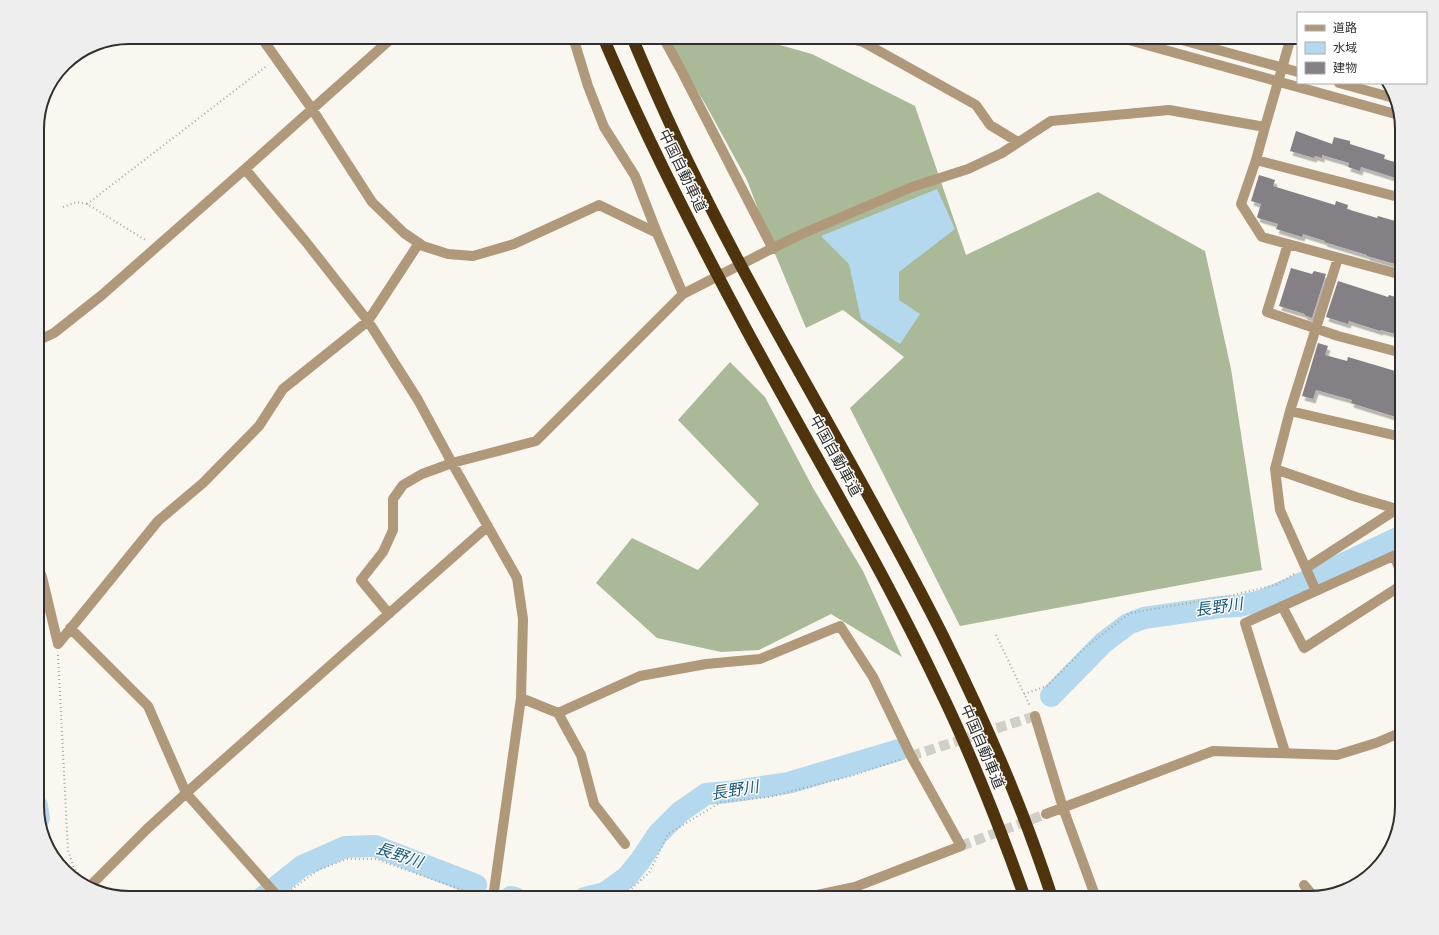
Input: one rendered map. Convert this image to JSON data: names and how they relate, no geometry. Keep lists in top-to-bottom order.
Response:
{
  "streets": {
    "highway": ["中国自動車道"]
  },
  "water": ["長野川"],
  "legend": ["道路", "水域", "建物"]
}
